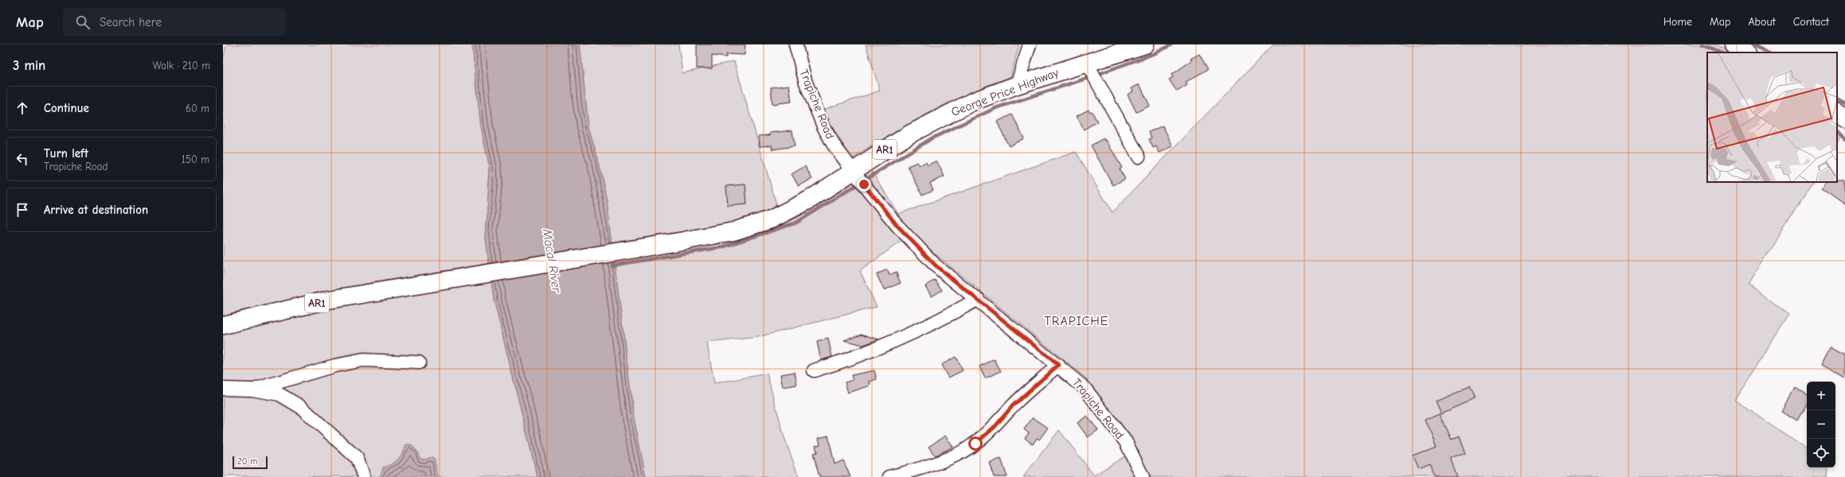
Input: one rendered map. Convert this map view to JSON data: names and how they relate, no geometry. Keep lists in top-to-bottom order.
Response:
{
  "streets": {
    "highway": ["George Price Highway", "AR1"],
    "street": ["Trapiche Road"]
  },
  "crossings": [
    ["George Price Highway", "Trapiche Road"],
    ["George Price Highway", "AR1"]
  ],
  "districts": ["TRAPICHE"],
  "water": ["Macal River"],
  "scale_bar": "20 m",
  "page": {
    "header": "Map",
    "search": "Search here",
    "nav": [
      "Home",
      "Map",
      "About",
      "Contact"
    ],
    "heading": ["3 min", "Walk · 210 m"],
    "list": [
      ["Continue", "60 m"],
      ["Turn left", "Trapiche Road", "150 m"],
      "Arrive at destination"
    ],
    "map_buttons": ["+", "−"],
    "scale": "20 m"
  }
}
